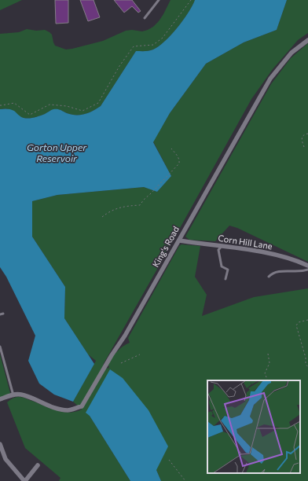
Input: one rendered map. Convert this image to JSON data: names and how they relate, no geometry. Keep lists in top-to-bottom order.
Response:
{
  "streets": {
    "street": ["Corn Hill Lane", "King's Road"]
  },
  "crossings": [
    ["Corn Hill Lane", "King's Road"]
  ],
  "water": ["Gorton Upper Reservoir"]
}
